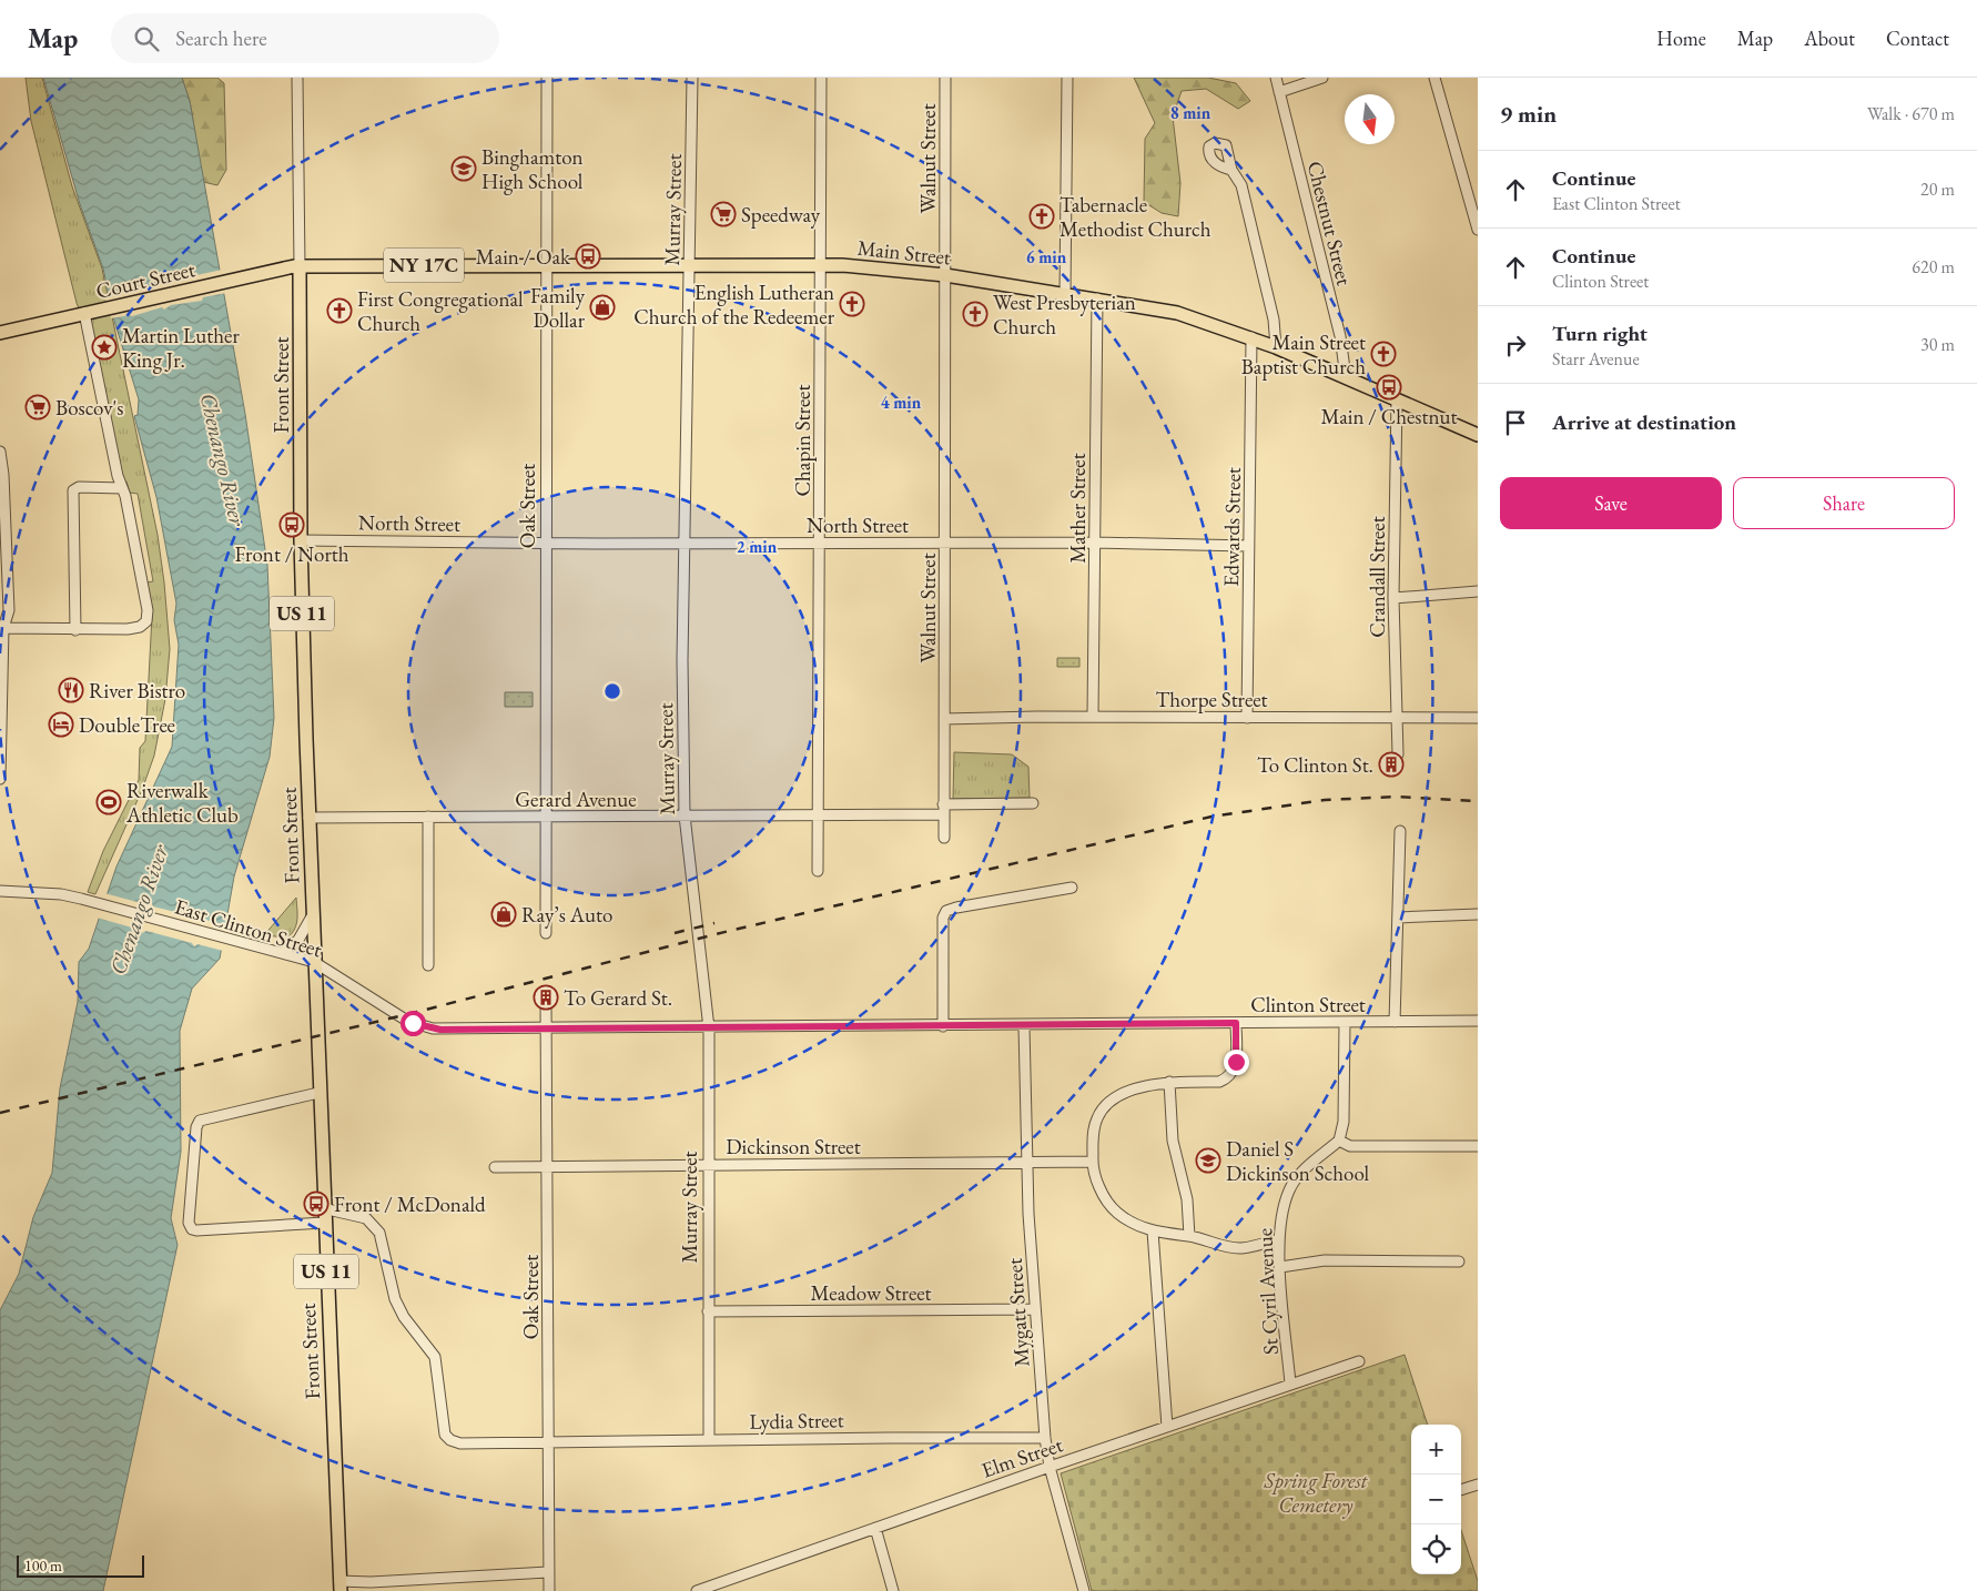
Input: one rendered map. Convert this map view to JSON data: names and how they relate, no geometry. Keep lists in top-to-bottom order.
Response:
{
  "streets": {
    "main road": [
      "Main Street",
      "NY 17C",
      "Court Street",
      "Front Street",
      "US 11"
    ],
    "street": [
      "Walnut Street",
      "Murray Street",
      "Chestnut Street",
      "Chapin Street",
      "Oak Street",
      "Mather Street",
      "North Street",
      "Edwards Street",
      "Crandall Street",
      "Thorpe Street",
      "Gerard Avenue",
      "East Clinton Street",
      "Clinton Street",
      "Dickinson Street",
      "St Cyril Avenue",
      "Meadow Street",
      "Mygatt Street",
      "Lydia Street",
      "Elm Street"
    ]
  },
  "crossings": [
    ["Walnut Street", "Main Street"],
    ["Walnut Street", "North Street"],
    ["Walnut Street", "Thorpe Street"],
    ["Walnut Street", "Gerard Avenue"],
    ["Murray Street", "Main Street"],
    ["Murray Street", "North Street"],
    ["Murray Street", "Gerard Avenue"],
    ["Murray Street", "Clinton Street"],
    ["Murray Street", "Dickinson Street"],
    ["Murray Street", "Meadow Street"],
    ["Murray Street", "Lydia Street"],
    ["Chestnut Street", "Main Street"],
    ["Main Street", "Court Street"],
    ["Main Street", "Front Street"],
    ["Main Street", "Chapin Street"],
    ["Main Street", "Oak Street"],
    ["Main Street", "Mather Street"],
    ["Main Street", "Edwards Street"],
    ["Main Street", "Crandall Street"],
    ["Court Street", "Front Street"],
    ["Front Street", "North Street"],
    ["Front Street", "Gerard Avenue"],
    ["Front Street", "East Clinton Street"],
    ["Front Street", "Lydia Street"],
    ["Chapin Street", "North Street"],
    ["Chapin Street", "Gerard Avenue"],
    ["Oak Street", "North Street"],
    ["Oak Street", "Gerard Avenue"],
    ["Oak Street", "Clinton Street"],
    ["Oak Street", "Dickinson Street"],
    ["Oak Street", "Lydia Street"],
    ["Mather Street", "North Street"],
    ["Mather Street", "Thorpe Street"],
    ["North Street", "Edwards Street"],
    ["Edwards Street", "Thorpe Street"],
    ["Crandall Street", "Thorpe Street"],
    ["East Clinton Street", "Clinton Street"],
    ["Clinton Street", "Mygatt Street"],
    ["Dickinson Street", "Mygatt Street"],
    ["St Cyril Avenue", "Elm Street"],
    ["Meadow Street", "Mygatt Street"],
    ["Mygatt Street", "Lydia Street"],
    ["Mygatt Street", "Elm Street"]
  ],
  "water": ["Chenango River"],
  "parks": ["Spring Forest Cemetery"],
  "places": {
    "school or university": ["Binghamton High School", "Daniel S Dickinson School"],
    "supermarket": ["Speedway", "Boscov's"],
    "church": [
      "Tabernacle Methodist Church",
      "English Lutheran Church of the Redeemer",
      "First Congregational Church",
      "West Presbyterian Church",
      "Main Street Baptist Church"
    ],
    "bus stop": [
      "Main / Oak",
      "Main / Chestnut",
      "Front / North",
      "Front / McDonald"
    ],
    "shop": ["Family Dollar", "Ray’s Auto"],
    "place": ["Martin Luther King Jr."],
    "restaurant": ["River Bistro"],
    "hotel": ["DoubleTree"],
    "building": ["To Clinton St.", "To Gerard St."],
    "sports": ["Riverwalk Athletic Club"]
  },
  "scale_bar": "100 m",
  "north": "bottom",
  "page": {
    "header": "Map",
    "search": "Search here",
    "nav": [
      "Home",
      "Map",
      "About",
      "Contact"
    ],
    "heading": ["9 min", "Walk · 670 m"],
    "list": [
      ["Continue", "East Clinton Street", "20 m"],
      ["Continue", "Clinton Street", "620 m"],
      ["Turn right", "Starr Avenue", "30 m"],
      "Arrive at destination"
    ],
    "buttons": ["Save", "Share"],
    "map_buttons": ["+", "−"],
    "scale": "100 m"
  },
  "rings": [
    "8 min",
    "6 min",
    "4 min",
    "2 min"
  ]
}
